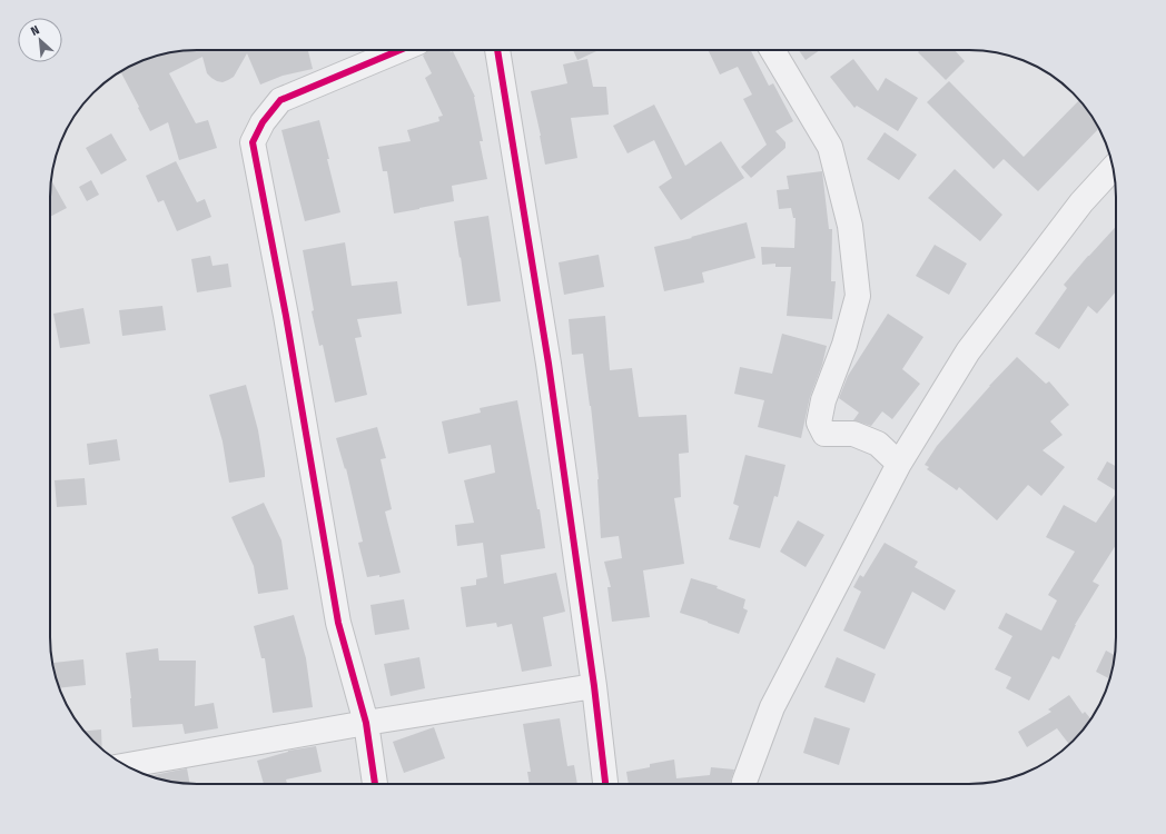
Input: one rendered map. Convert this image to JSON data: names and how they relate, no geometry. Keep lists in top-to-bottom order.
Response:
{
  "north": "top left"
}
